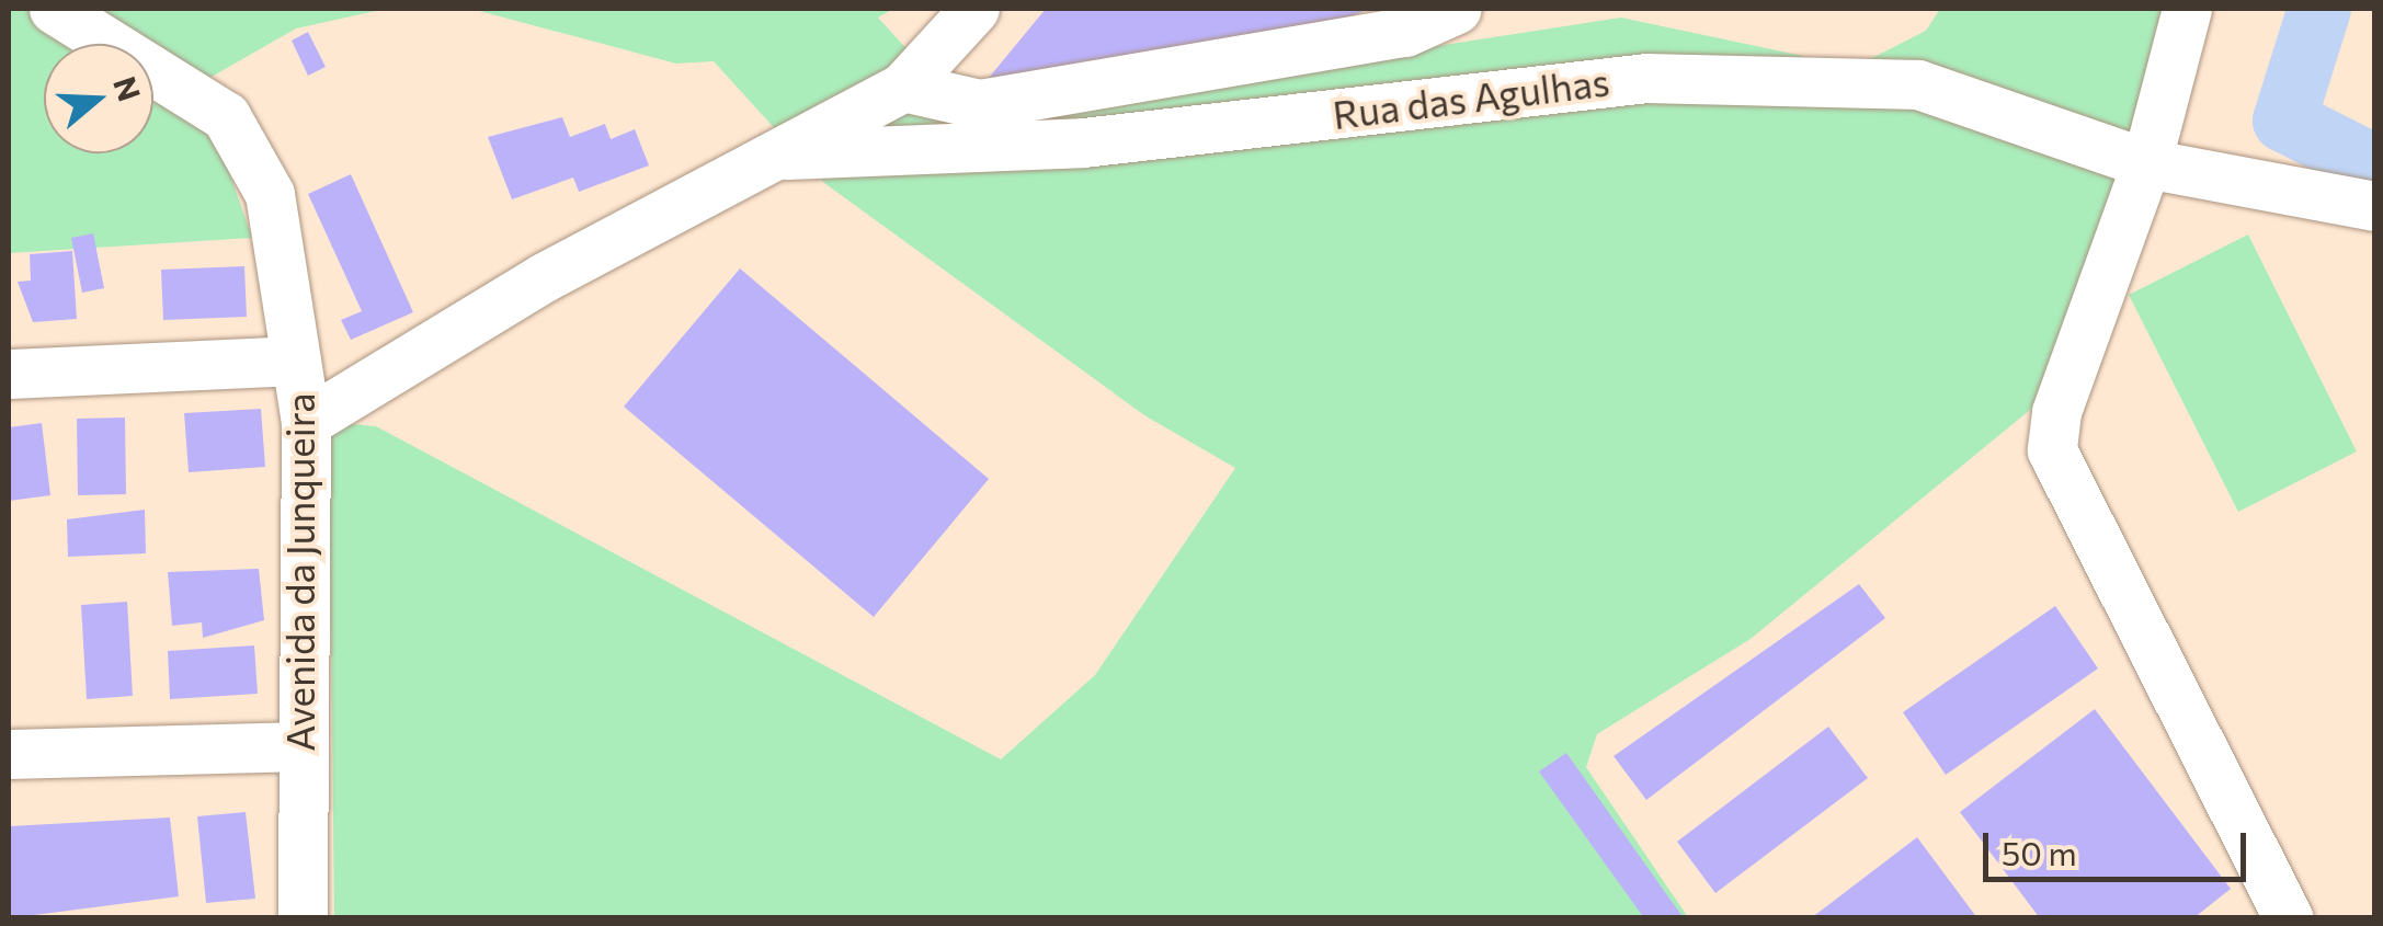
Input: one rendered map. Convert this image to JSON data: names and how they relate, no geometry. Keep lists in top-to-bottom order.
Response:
{
  "streets": {
    "street": ["Rua das Agulhas", "Avenida da Junqueira"]
  },
  "scale_bar": "50 m",
  "north": "right"
}
